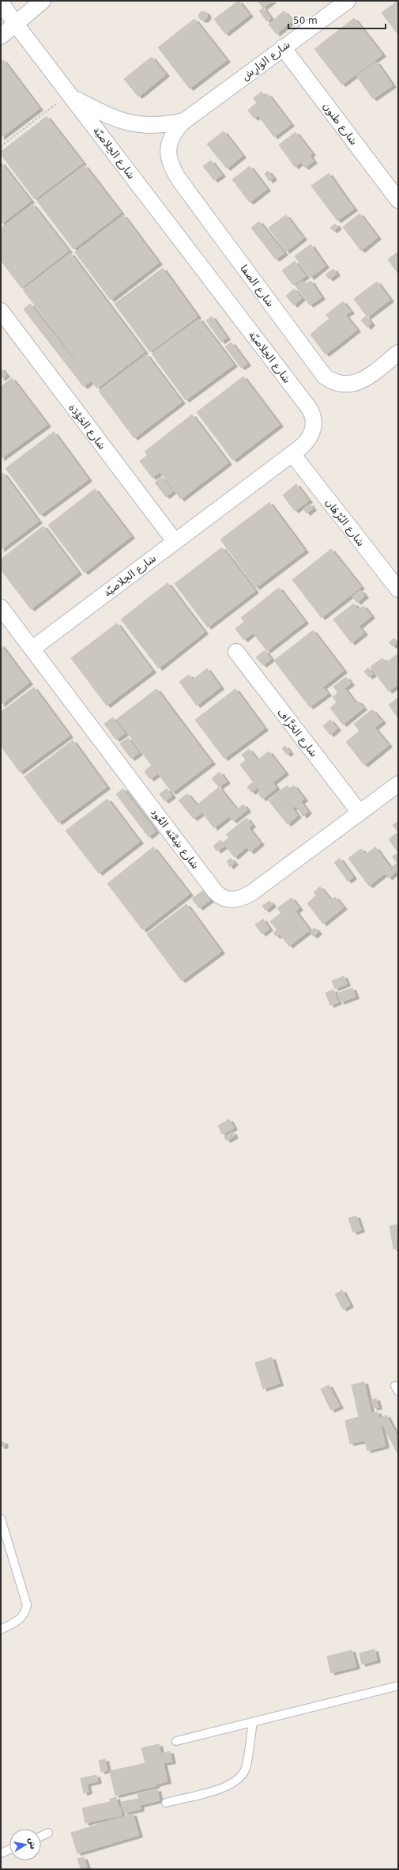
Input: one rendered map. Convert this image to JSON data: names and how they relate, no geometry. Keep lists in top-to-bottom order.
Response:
{
  "streets": {
    "street": [
      "شارع الوَارِش",
      "شارع ظنون",
      "شارع الخِلاصيّة",
      "شارع الصفا",
      "شارع الجَوْدَة",
      "شارع البُرْهَان",
      "شارع الخَزَّاف",
      "شارع شِعْبَة العُود"
    ]
  },
  "crossings": [
    ["شارع الوَارِش", "شارع ظنون"],
    ["شارع الوَارِش", "شارع الصفا"],
    ["شارع الخِلاصيّة", "شارع الجَوْدَة"],
    ["شارع الخِلاصيّة", "شارع البُرْهَان"],
    ["شارع الخِلاصيّة", "شارع شِعْبَة العُود"],
    ["شارع الخَزَّاف", "شارع شِعْبَة العُود"]
  ],
  "scale_bar": "50 m",
  "north": "right"
}
